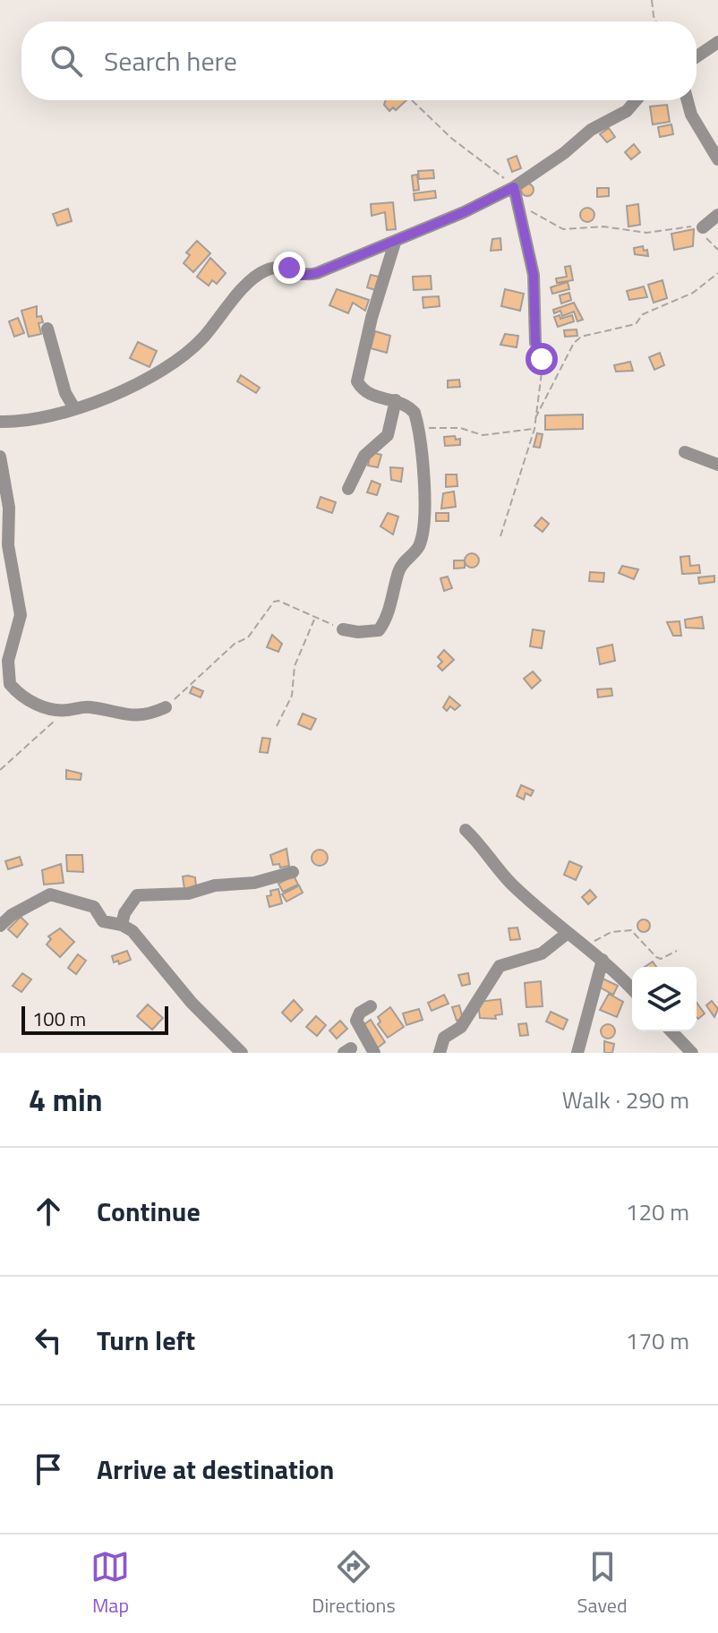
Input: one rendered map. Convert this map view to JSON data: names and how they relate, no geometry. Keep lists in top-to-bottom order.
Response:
{
  "scale_bar": "100 m",
  "page": {
    "search": "Search here",
    "scale": "100 m",
    "heading": ["4 min", "Walk · 290 m"],
    "list": [
      ["Continue", "120 m"],
      ["Turn left", "170 m"],
      "Arrive at destination"
    ],
    "nav": ["Map", "Directions", "Saved"]
  }
}
